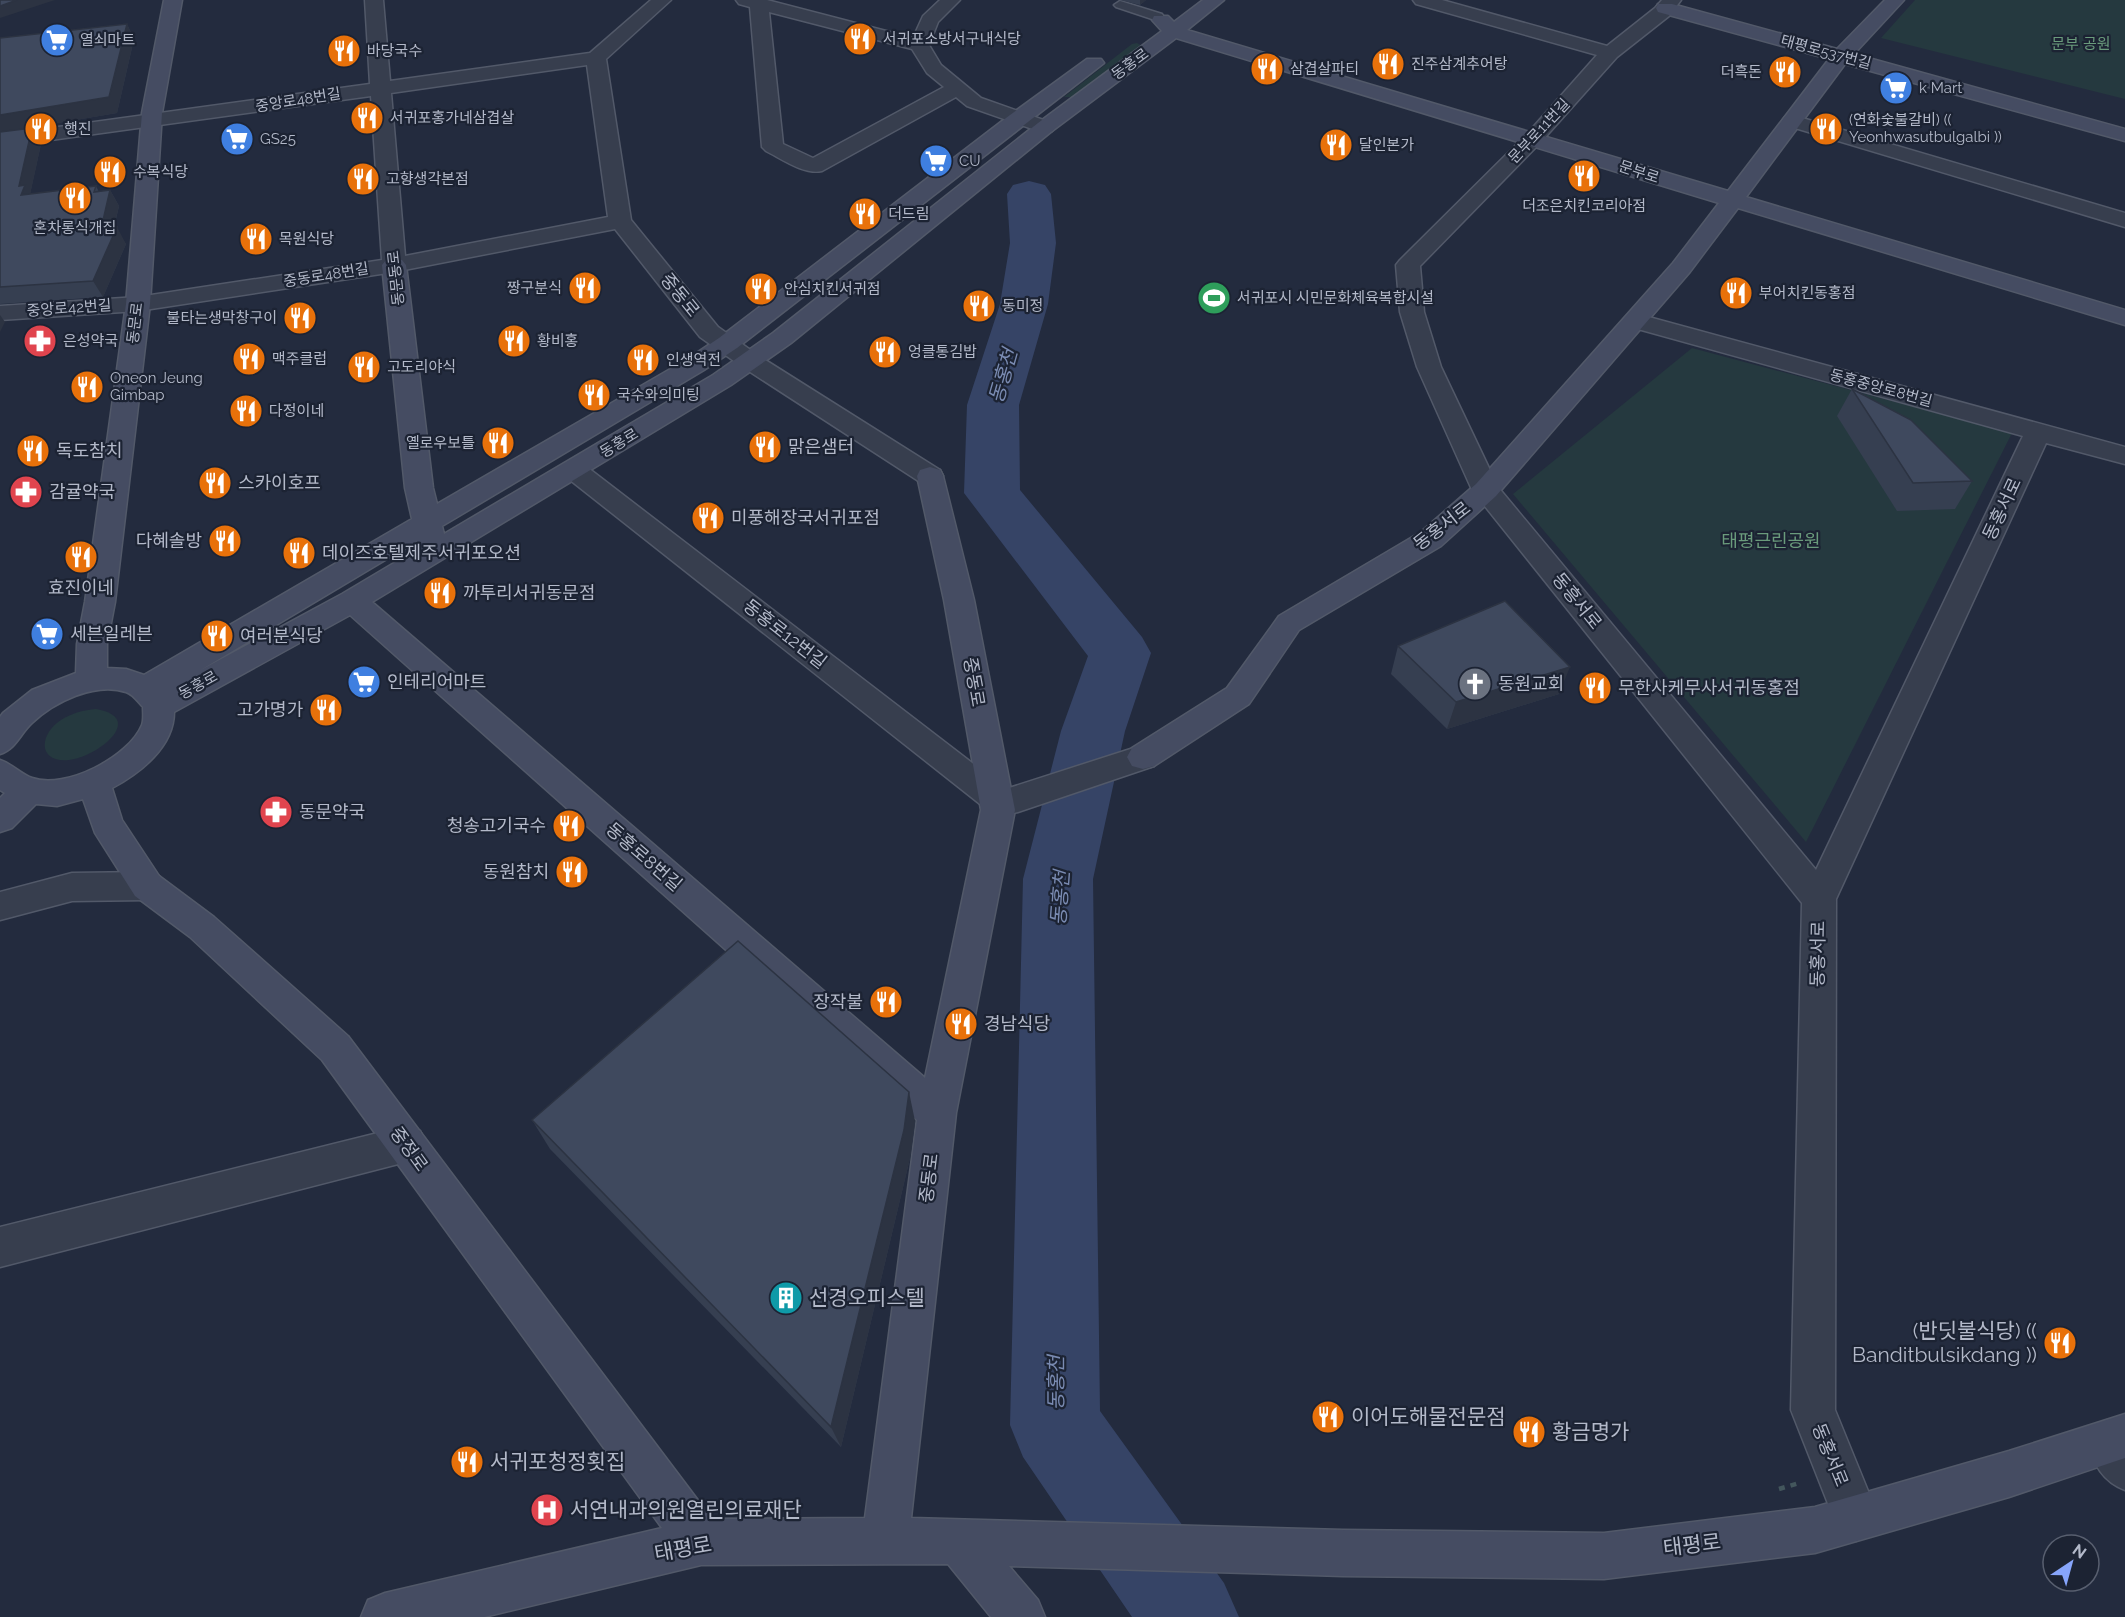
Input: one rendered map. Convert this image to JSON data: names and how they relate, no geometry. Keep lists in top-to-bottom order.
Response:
{
  "streets": {
    "main road": [
      "태평로537번길",
      "동홍로",
      "문부로",
      "동문동로",
      "중동로",
      "동문로",
      "동홍서로",
      "동홍로8번길",
      "중정로",
      "태평로"
    ],
    "street": [
      "중앙로48번길",
      "문부로11번길",
      "중동로48번길",
      "중앙로42번길",
      "동홍중앙로8번길",
      "동흥서로",
      "동홍로12번길"
    ]
  },
  "crossings": [
    ["태평로537번길", "문부로11번길"],
    ["태평로537번길", "동홍서로"],
    ["동홍로", "문부로"],
    ["동홍로", "동문동로"],
    ["동홍로", "중동로"],
    ["동홍로", "동홍로12번길"],
    ["동홍로", "동홍로8번길"],
    ["중앙로48번길", "동문동로"],
    ["중앙로48번길", "동문로"],
    ["문부로11번길", "문부로"],
    ["문부로11번길", "동흥서로"],
    ["문부로", "동홍서로"],
    ["중동로48번길", "동문동로"],
    ["중동로48번길", "중동로"],
    ["중동로48번길", "중앙로42번길"],
    ["중동로48번길", "동문로"],
    ["중동로", "동홍서로"],
    ["중동로", "동홍로12번길"],
    ["중동로", "동홍로8번길"],
    ["중동로", "태평로"],
    ["중앙로42번길", "동문로"],
    ["동홍중앙로8번길", "동홍서로"],
    ["동홍서로", "동흥서로"],
    ["동홍서로", "동홍로12번길"],
    ["동홍서로", "태평로"],
    ["중정로", "태평로"]
  ],
  "water": ["동홍천"],
  "parks": ["문부 공원", "태평근린공원"],
  "places": {
    "restaurant": [
      "서귀포소방서구내식당",
      "바당국수",
      "진주삼계추어탕",
      "삼겹살파티",
      "더흑돈",
      "서귀포홍가네삼겹살",
      "행진",
      "(연화숯불갈비) (( Yeonhwasutbulgalbi ))",
      "달인본가",
      "수복식당",
      "더조은치킨코리아점",
      "고향생각본점",
      "혼차롱식개집",
      "더드림",
      "목원식당",
      "짱구분식",
      "안심치킨서귀점",
      "부어치킨동홍점",
      "동미정",
      "불타는생막창구이",
      "황비홍",
      "엉클통김밥",
      "맥주클럽",
      "인생역전",
      "고도리야식",
      "Oneon Jeung Gimbap",
      "국수와의미팅",
      "다정이네",
      "옐로우보틀",
      "맑은샘터",
      "독도참치",
      "스카이호프",
      "미풍해장국서귀포점",
      "다혜솔방",
      "데이즈호텔제주서귀포오션",
      "효진이네",
      "까투리서귀동문점",
      "여러분식당",
      "무한사케무사서귀동홍점",
      "고가명가",
      "청송고기국수",
      "동원참치",
      "장작불",
      "경남식당",
      "(반딧불식당) (( Banditbulsikdang ))",
      "이어도해물전문점",
      "황금명가",
      "서귀포청정횟집"
    ],
    "supermarket": [
      "열쇠마트",
      "k Mart",
      "GS25",
      "CU",
      "세븐일레븐",
      "인테리어마트"
    ],
    "sports": ["서귀포시 시민문화체육복합시설"],
    "pharmacy": ["은성약국", "감귤약국", "동문약국"],
    "church": ["동원교회"],
    "building": ["선경오피스텔"],
    "hospital": ["서연내과의원열린의료재단"]
  },
  "north": "top right"
}
